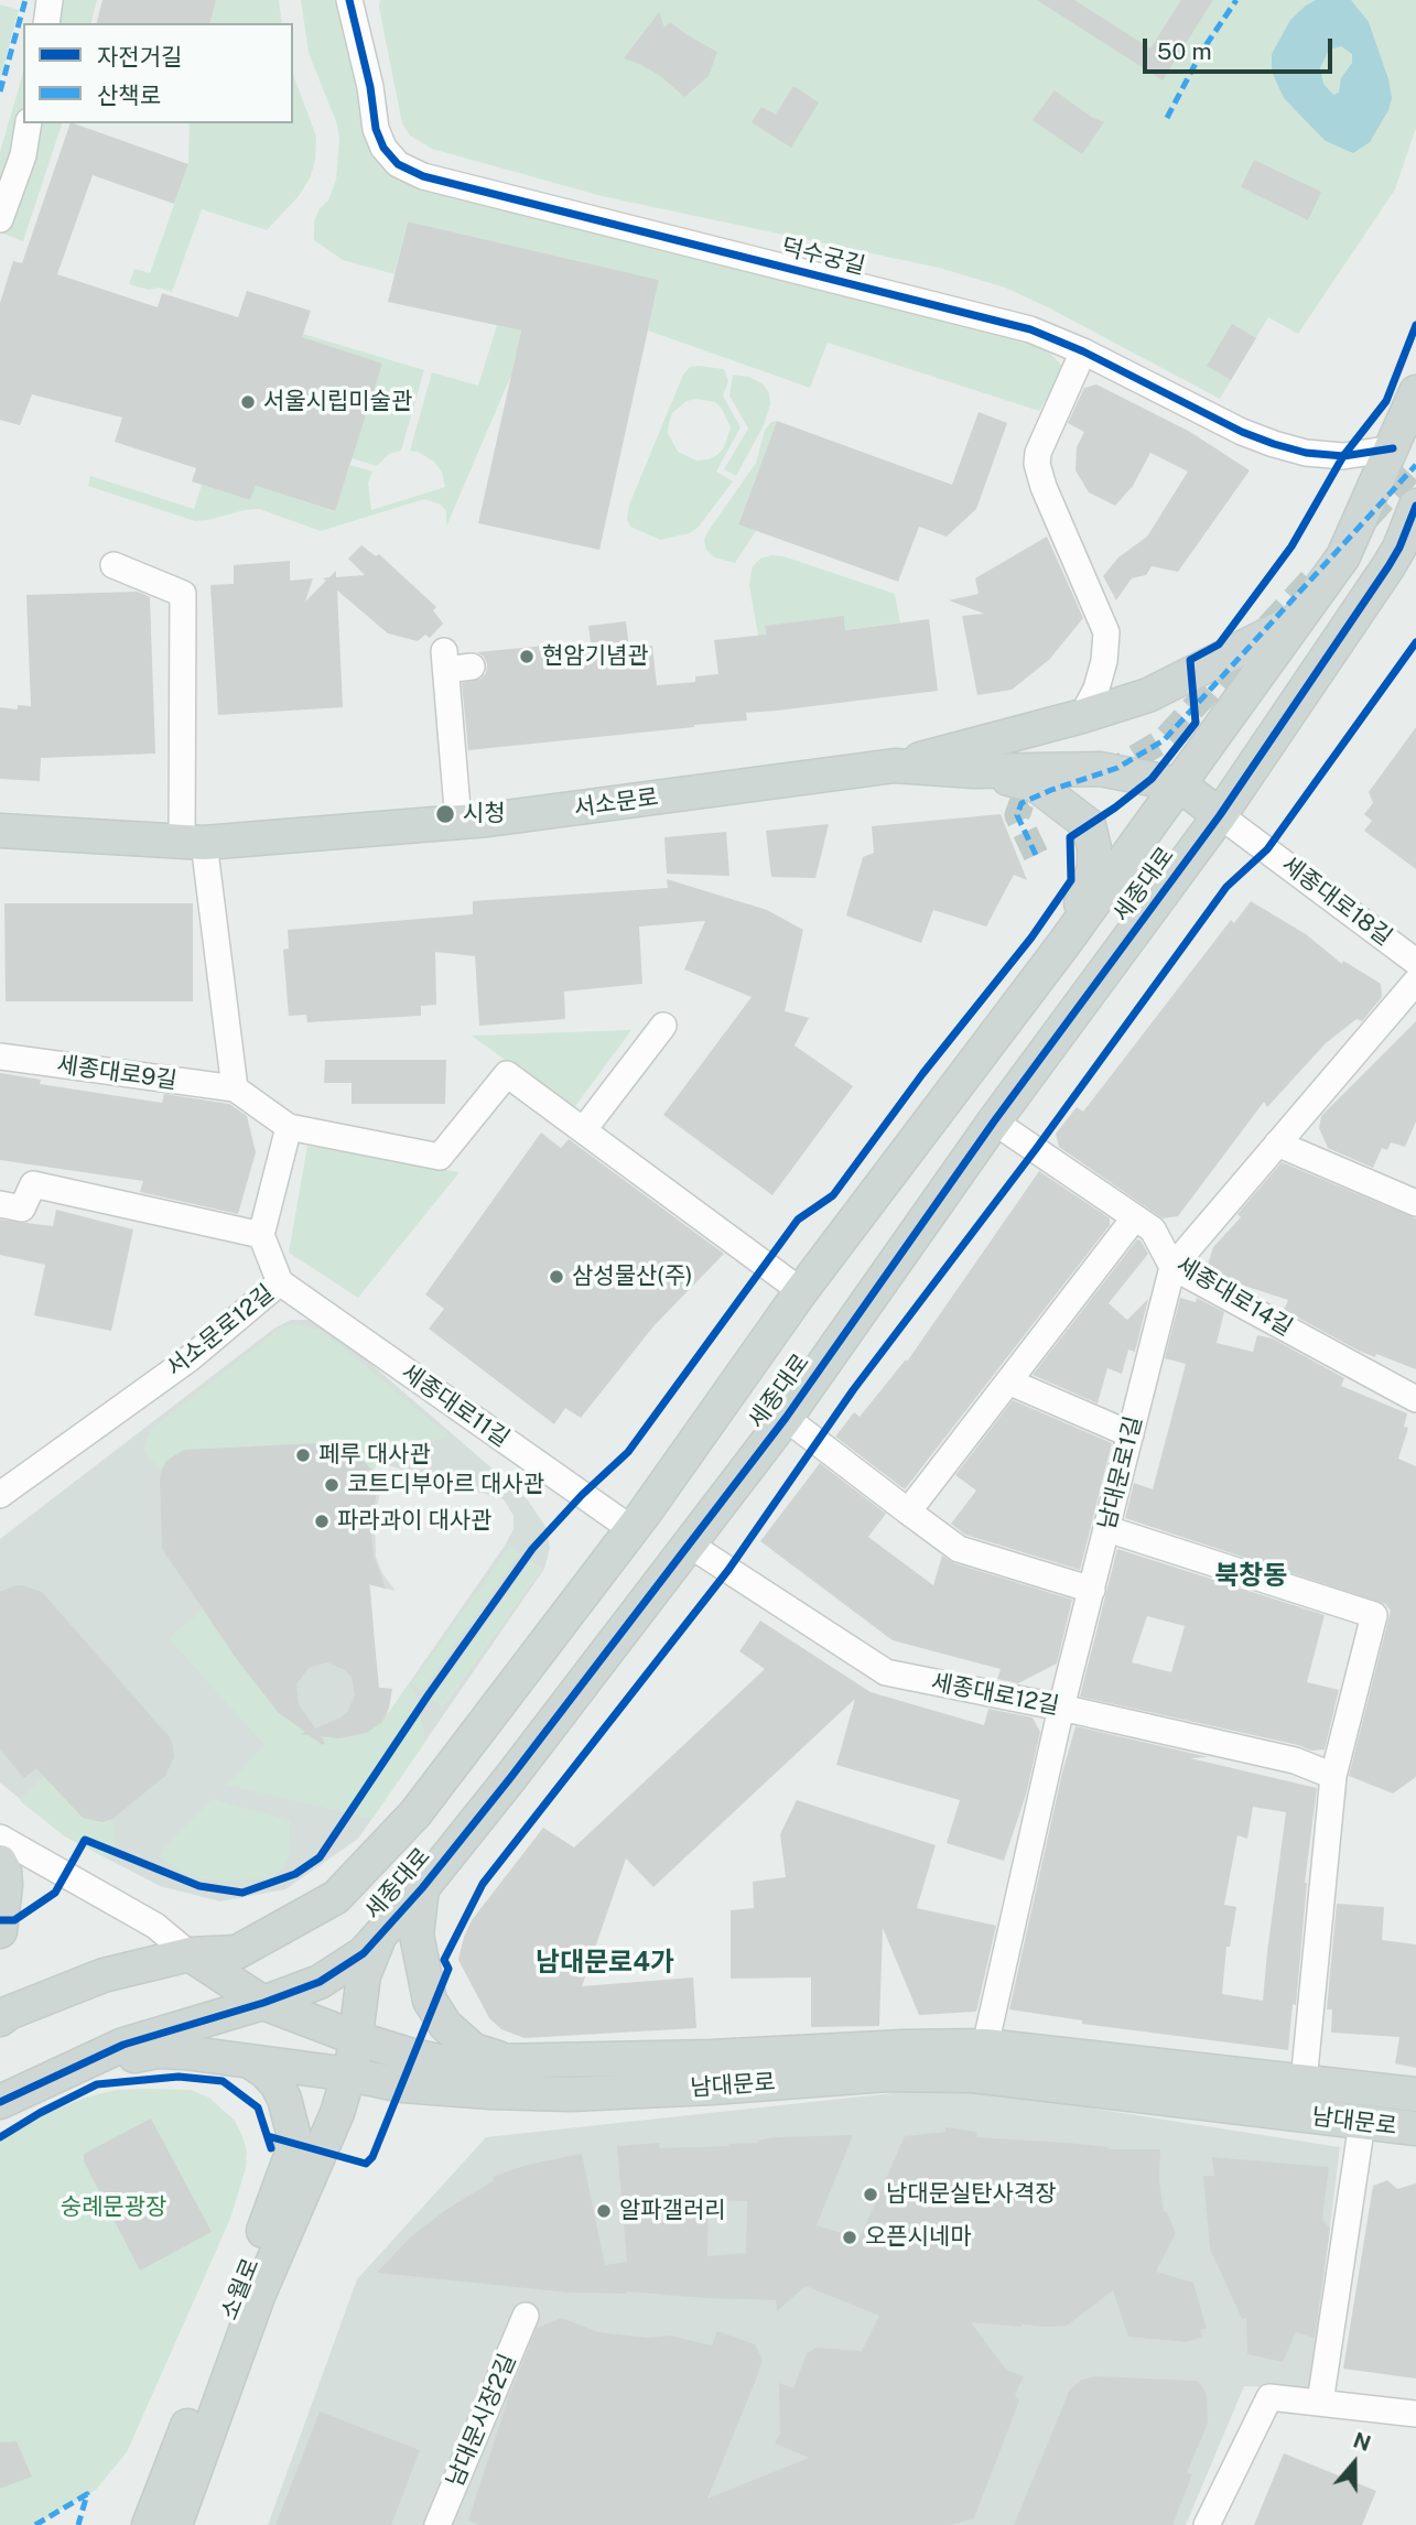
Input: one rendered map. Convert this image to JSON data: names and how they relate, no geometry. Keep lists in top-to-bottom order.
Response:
{
  "streets": {
    "main road": [
      "서소문로",
      "세종대로",
      "남대문로",
      "소월로"
    ],
    "street": [
      "덕수궁길",
      "세종대로18길",
      "세종대로9길",
      "세종대로14길",
      "서소문로12길",
      "세종대로11길",
      "남대문로1길",
      "세종대로12길",
      "남대문시장2길"
    ]
  },
  "crossings": [
    ["덕수궁길", "세종대로"],
    ["서소문로", "세종대로"],
    ["서소문로", "세종대로18길"],
    ["세종대로", "세종대로18길"],
    ["세종대로", "세종대로14길"],
    ["세종대로", "세종대로11길"],
    ["세종대로", "세종대로12길"],
    ["세종대로", "남대문로"],
    ["세종대로14길", "남대문로1길"],
    ["서소문로12길", "세종대로11길"],
    ["남대문로1길", "세종대로12길"],
    ["남대문로1길", "남대문로"],
    ["세종대로12길", "남대문로"],
    ["남대문로", "소월로"]
  ],
  "districts": ["북창동", "남대문로4가"],
  "parks": ["숭례문광장"],
  "places": [
    "서울시립미술관",
    "현암기념관",
    "시청",
    "삼성물산(주)",
    "페루 대사관",
    "코트디부아르 대사관",
    "파라과이 대사관",
    "남대문실탄사격장",
    "알파갤러리",
    "오픈시네마"
  ],
  "legend": ["자전거길", "산책로"],
  "scale_bar": "50 m",
  "north": "top"
}
